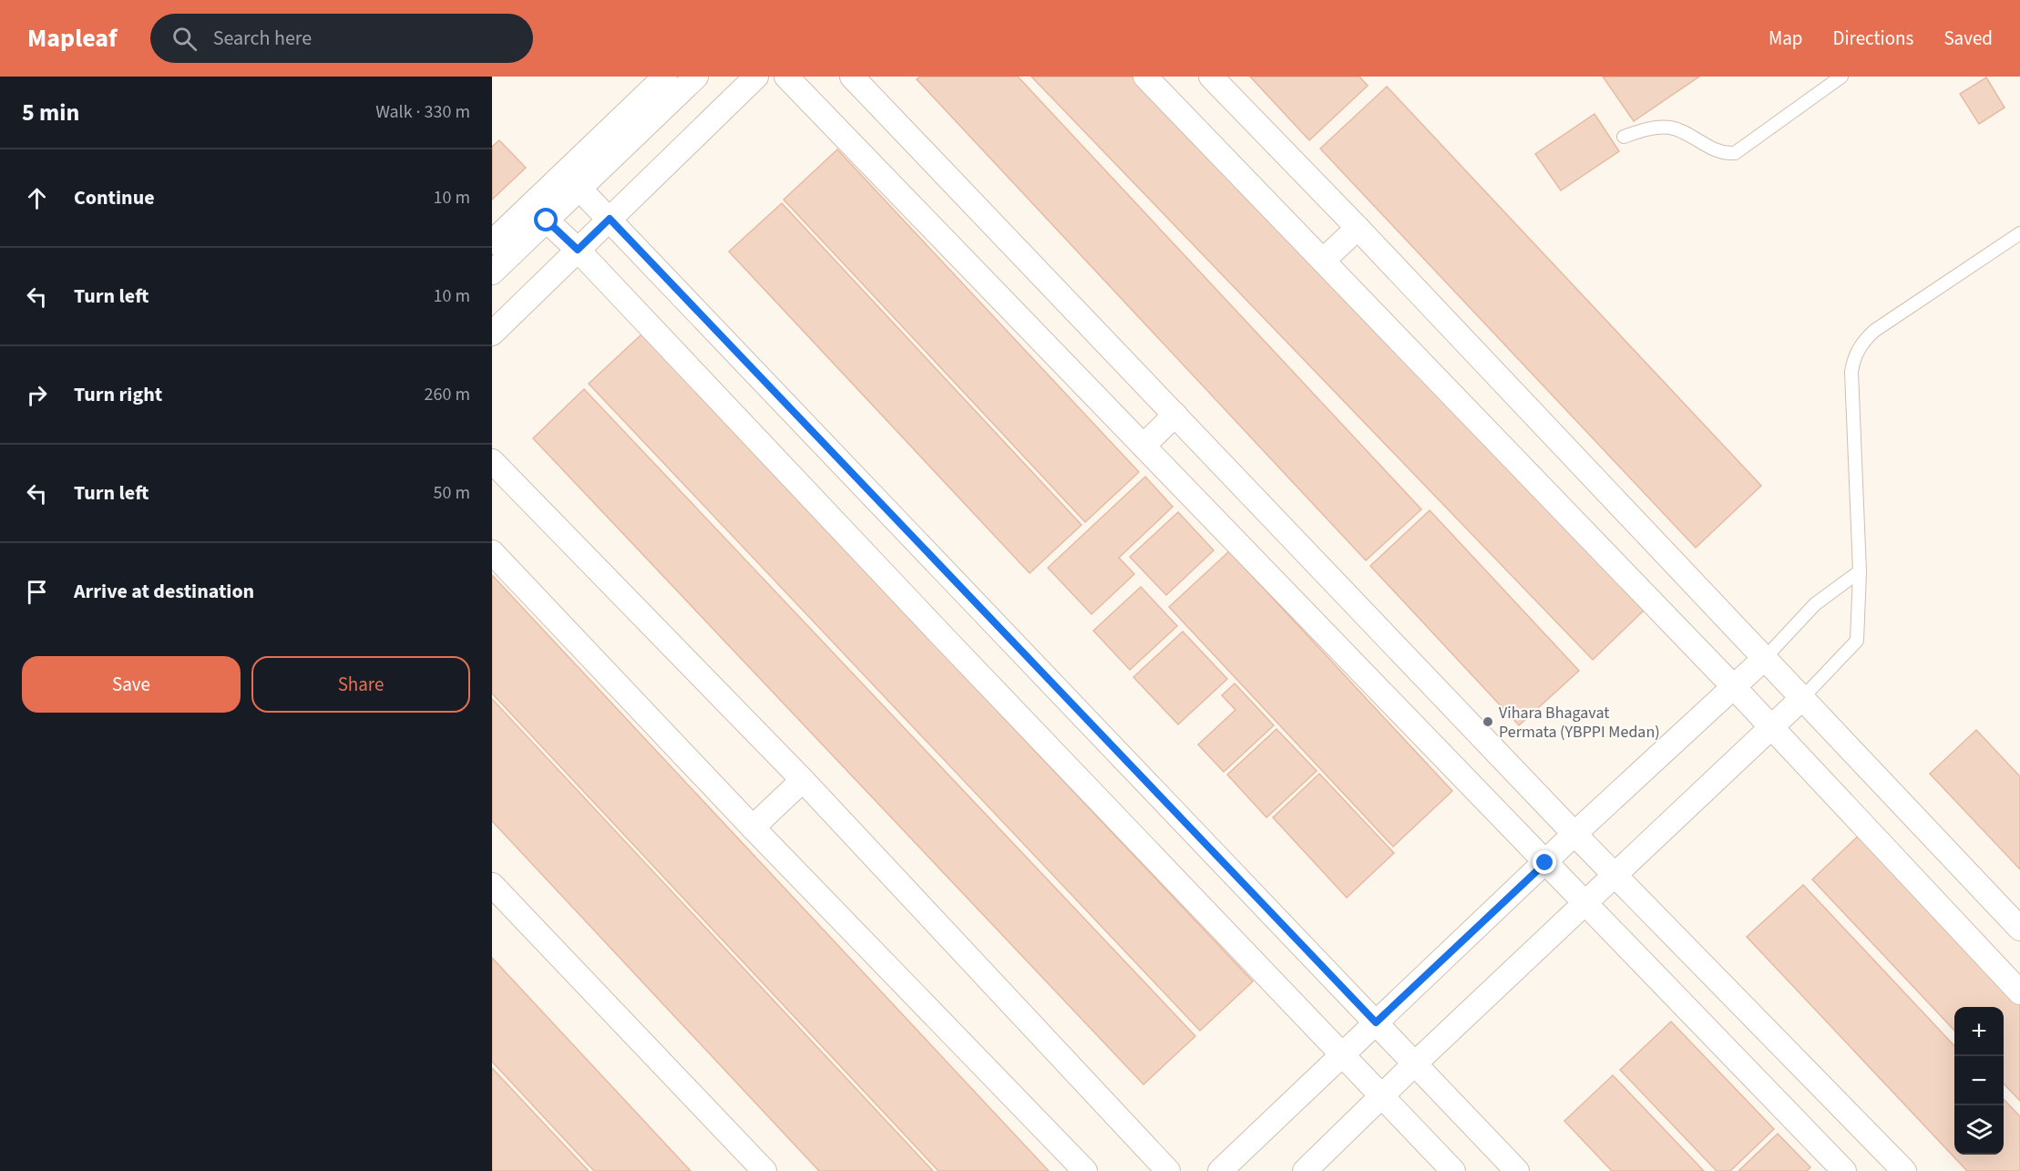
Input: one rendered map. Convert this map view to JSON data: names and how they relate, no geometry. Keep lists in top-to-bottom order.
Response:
{
  "places": ["Vihara Bhagavat Permata (YBPPI Medan)"],
  "page": {
    "header": "Mapleaf",
    "search": "Search here",
    "nav": ["Map", "Directions", "Saved"],
    "heading": ["5 min", "Walk · 330 m"],
    "list": [
      ["Continue", "10 m"],
      ["Turn left", "10 m"],
      ["Turn right", "260 m"],
      ["Turn left", "50 m"],
      "Arrive at destination"
    ],
    "buttons": ["Save", "Share"],
    "map_buttons": ["+", "−"]
  }
}
